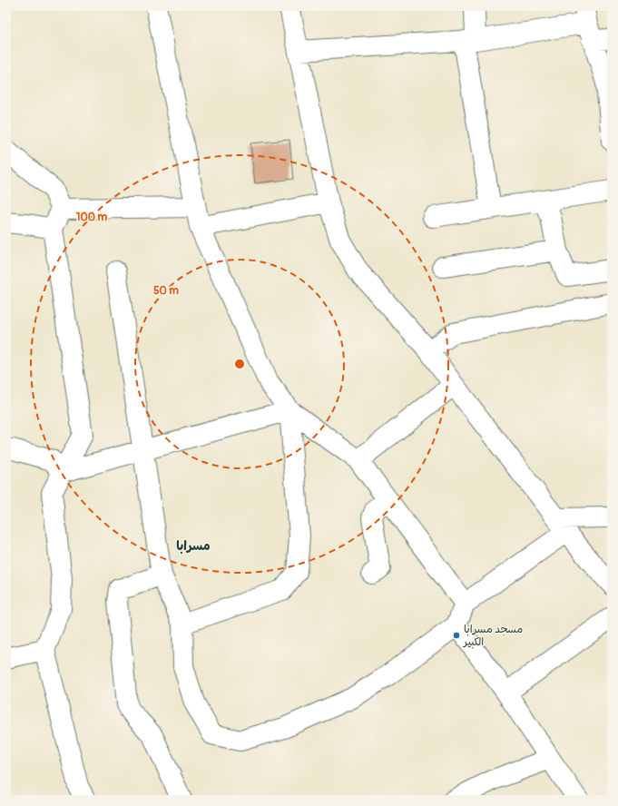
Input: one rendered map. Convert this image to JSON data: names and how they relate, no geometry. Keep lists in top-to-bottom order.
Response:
{
  "districts": ["مسرابا"],
  "places": ["مسجد مسرابا الكبير"],
  "rings": ["100 m", "50 m"]
}
